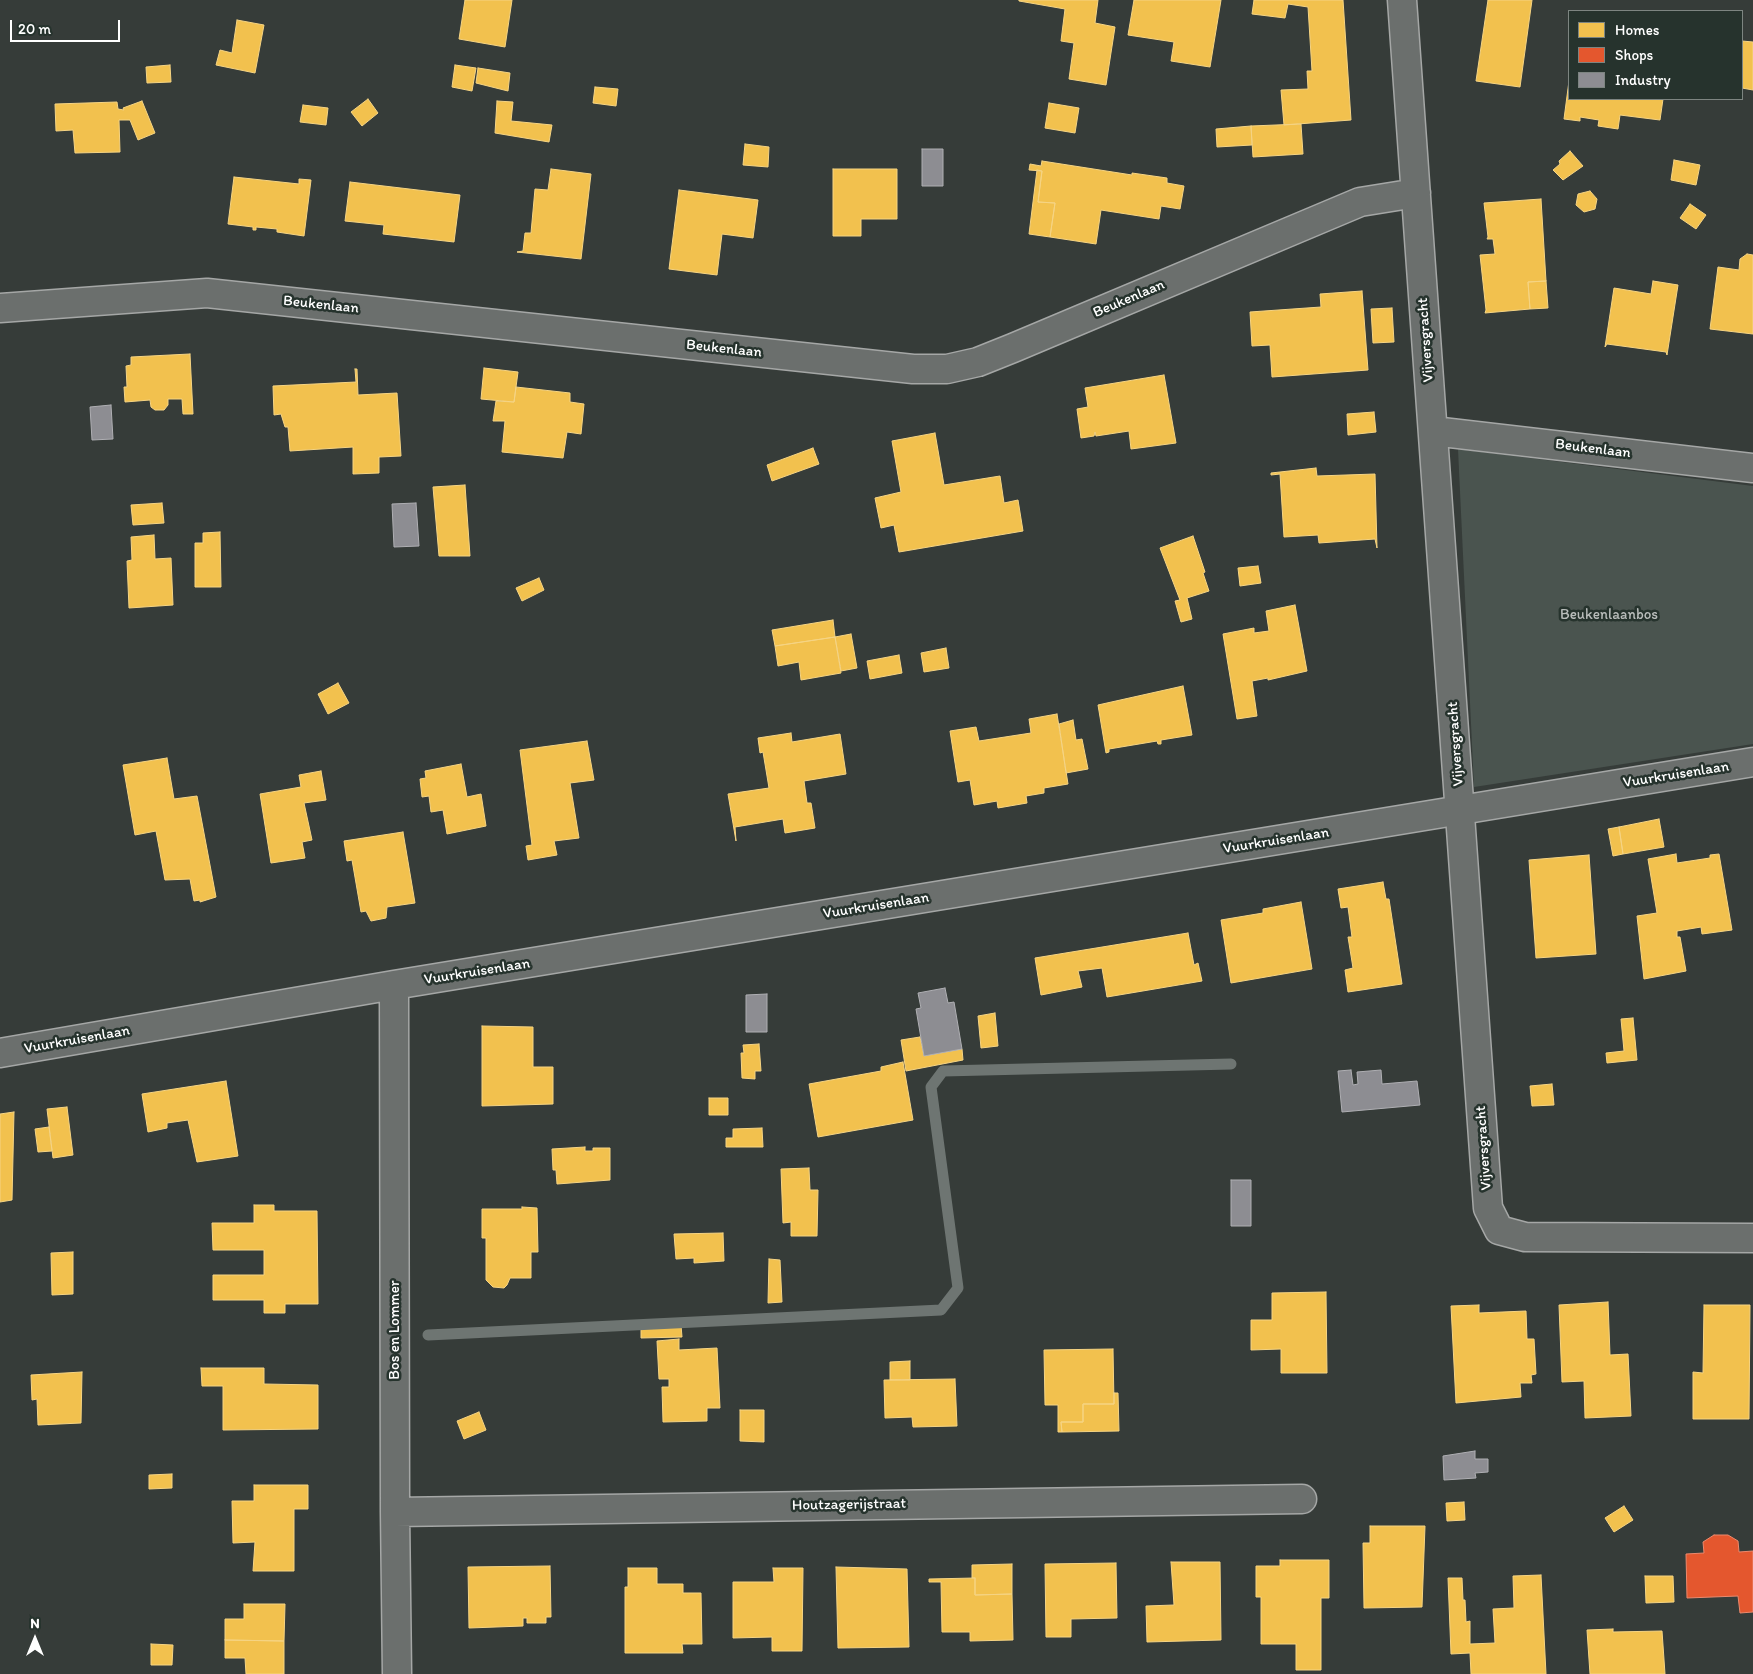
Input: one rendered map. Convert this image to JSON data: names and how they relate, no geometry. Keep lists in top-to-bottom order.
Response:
{
  "streets": {
    "street": [
      "Beukenlaan",
      "Vijversgracht",
      "Vuurkruisenlaan",
      "Bos en Lommer",
      "Houtzagerijstraat"
    ]
  },
  "crossings": [
    ["Beukenlaan", "Vijversgracht"],
    ["Vijversgracht", "Vuurkruisenlaan"],
    ["Vuurkruisenlaan", "Bos en Lommer"],
    ["Bos en Lommer", "Houtzagerijstraat"]
  ],
  "parks": ["Beukenlaanbos"],
  "legend": ["Homes", "Shops", "Industry"],
  "scale_bar": "20 m",
  "north": "top"
}
